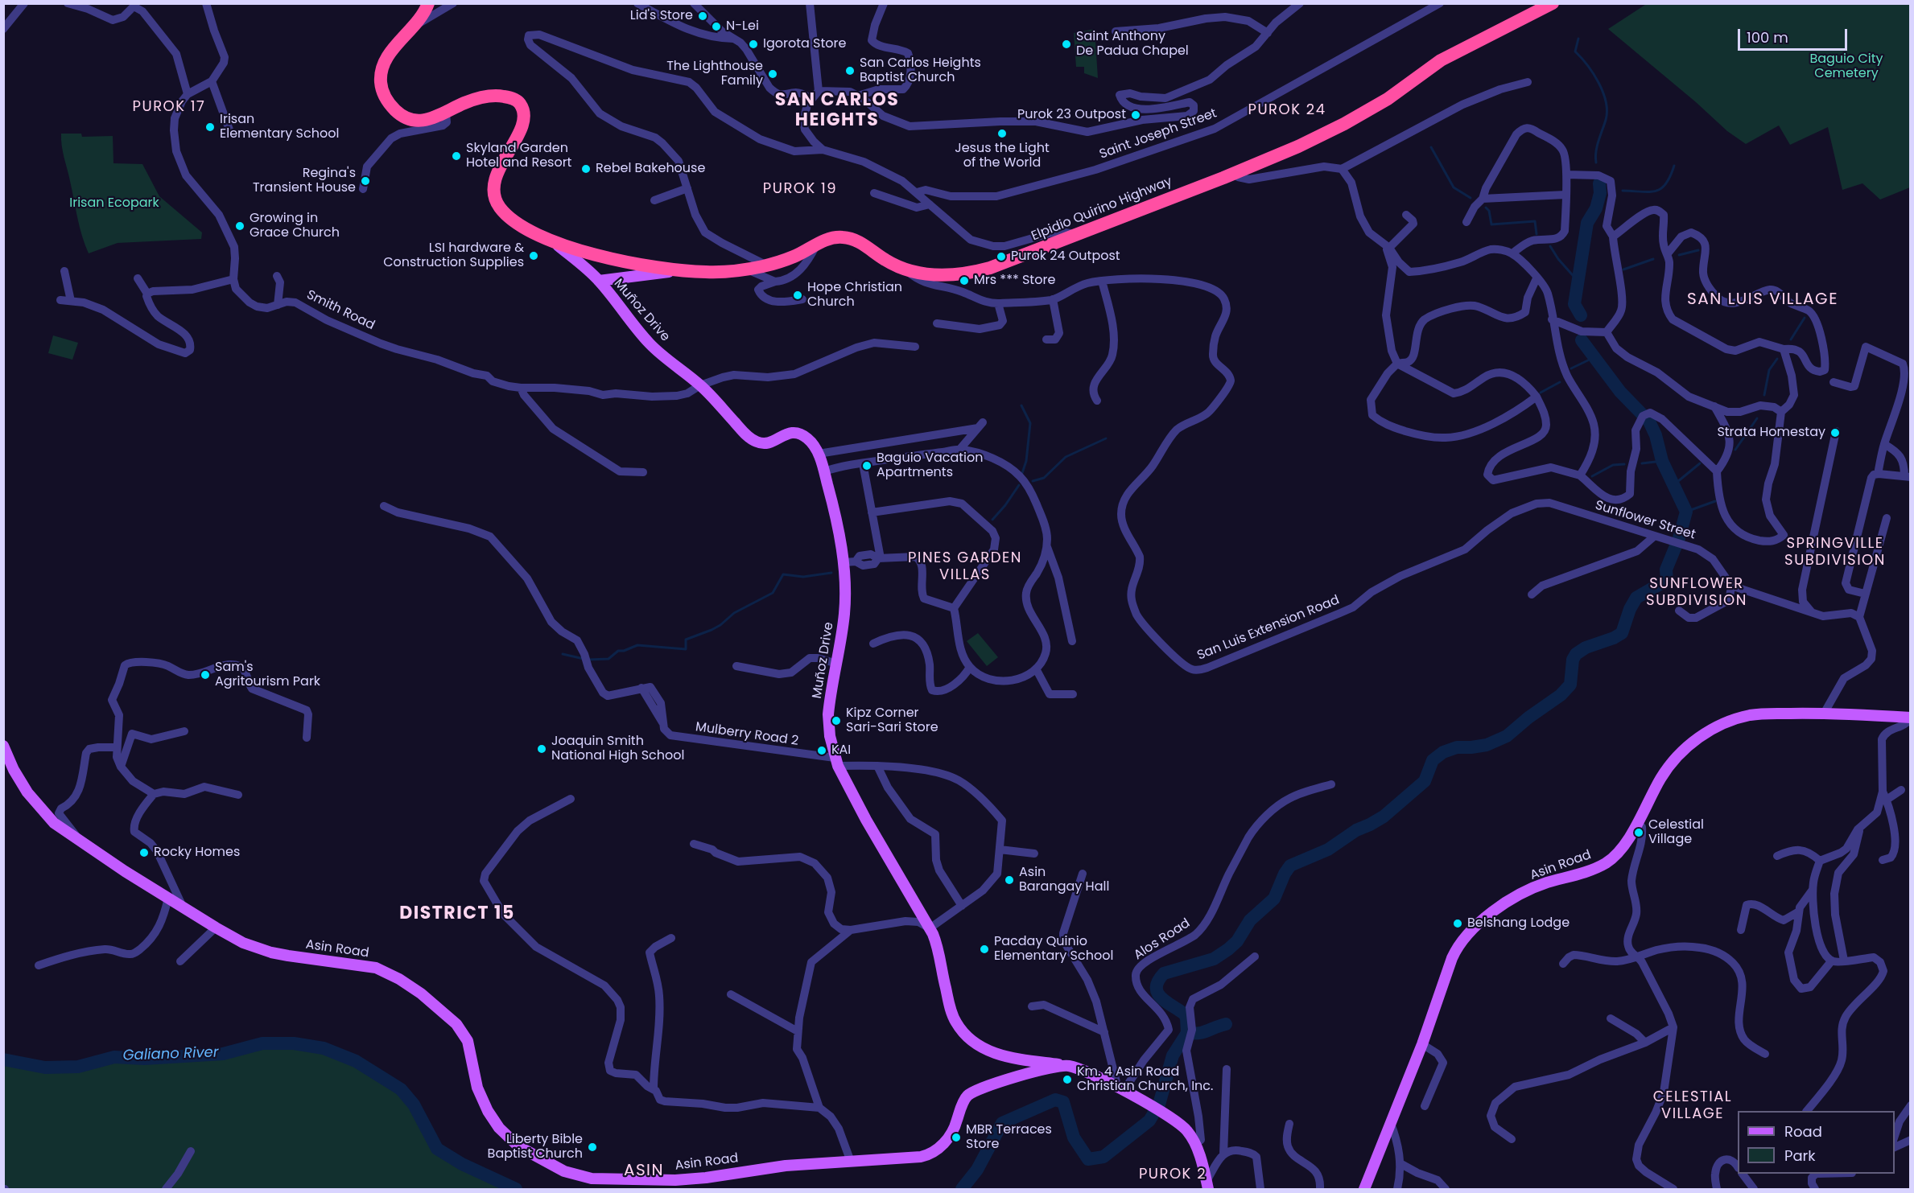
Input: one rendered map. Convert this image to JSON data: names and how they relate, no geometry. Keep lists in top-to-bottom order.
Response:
{
  "streets": {
    "highway": ["Elpidio Quirino Highway"],
    "main road": ["Muñoz Drive", "Asin Road"],
    "street": [
      "Saint Joseph Street",
      "Smith Road",
      "Sunflower Street",
      "San Luis Extension Road",
      "Mulberry Road 2",
      "Alos Road"
    ]
  },
  "crossings": [
    ["Elpidio Quirino Highway", "Muñoz Drive"],
    ["Elpidio Quirino Highway", "San Luis Extension Road"],
    ["Smith Road", "Muñoz Drive"],
    ["Muñoz Drive", "Mulberry Road 2"],
    ["Muñoz Drive", "Asin Road"],
    ["Sunflower Street", "San Luis Extension Road"]
  ],
  "districts": [
    "SAN CARLOS HEIGHTS",
    "PUROK 17",
    "PUROK 24",
    "PUROK 19",
    "SAN LUIS VILLAGE",
    "SPRINGVILLE SUBDIVISION",
    "PINES GARDEN VILLAS",
    "SUNFLOWER SUBDIVISION",
    "DISTRICT 15",
    "CELESTIAL VILLAGE",
    "ASIN",
    "PUROK 2"
  ],
  "water": ["Galiano River"],
  "parks": ["Baguio City Cemetery", "Irisan Ecopark"],
  "places": [
    "Lid's Store",
    "N-Lei",
    "Igorota Store",
    "Saint Anthony De Padua Chapel",
    "San Carlos Heights Baptist Church",
    "The Lighthouse Family",
    "Purok 23 Outpost",
    "Irisan Elementary School",
    "Jesus the Light of the World",
    "Skyland Garden Hotel and Resort",
    "Rebel Bakehouse",
    "Regina's Transient House",
    "Growing in Grace Church",
    "LSI hardware & Construction Supplies",
    "Purok 24 Outpost",
    "Mrs *** Store",
    "Hope Christian Church",
    "Strata Homestay",
    "Baguio Vacation Apartments",
    "Sam's Agritourism Park",
    "Kipz Corner Sari-Sari Store",
    "Joaquin Smith National High School",
    "KAI",
    "Celestial Village",
    "Rocky Homes",
    "Asin Barangay Hall",
    "Belshang Lodge",
    "Pacday Quinio Elementary School",
    "Km. 4 Asin Road Christian Church, Inc.",
    "MBR Terraces Store",
    "Liberty Bible Baptist Church"
  ],
  "legend": ["Road", "Park"],
  "scale_bar": "100 m"
}
